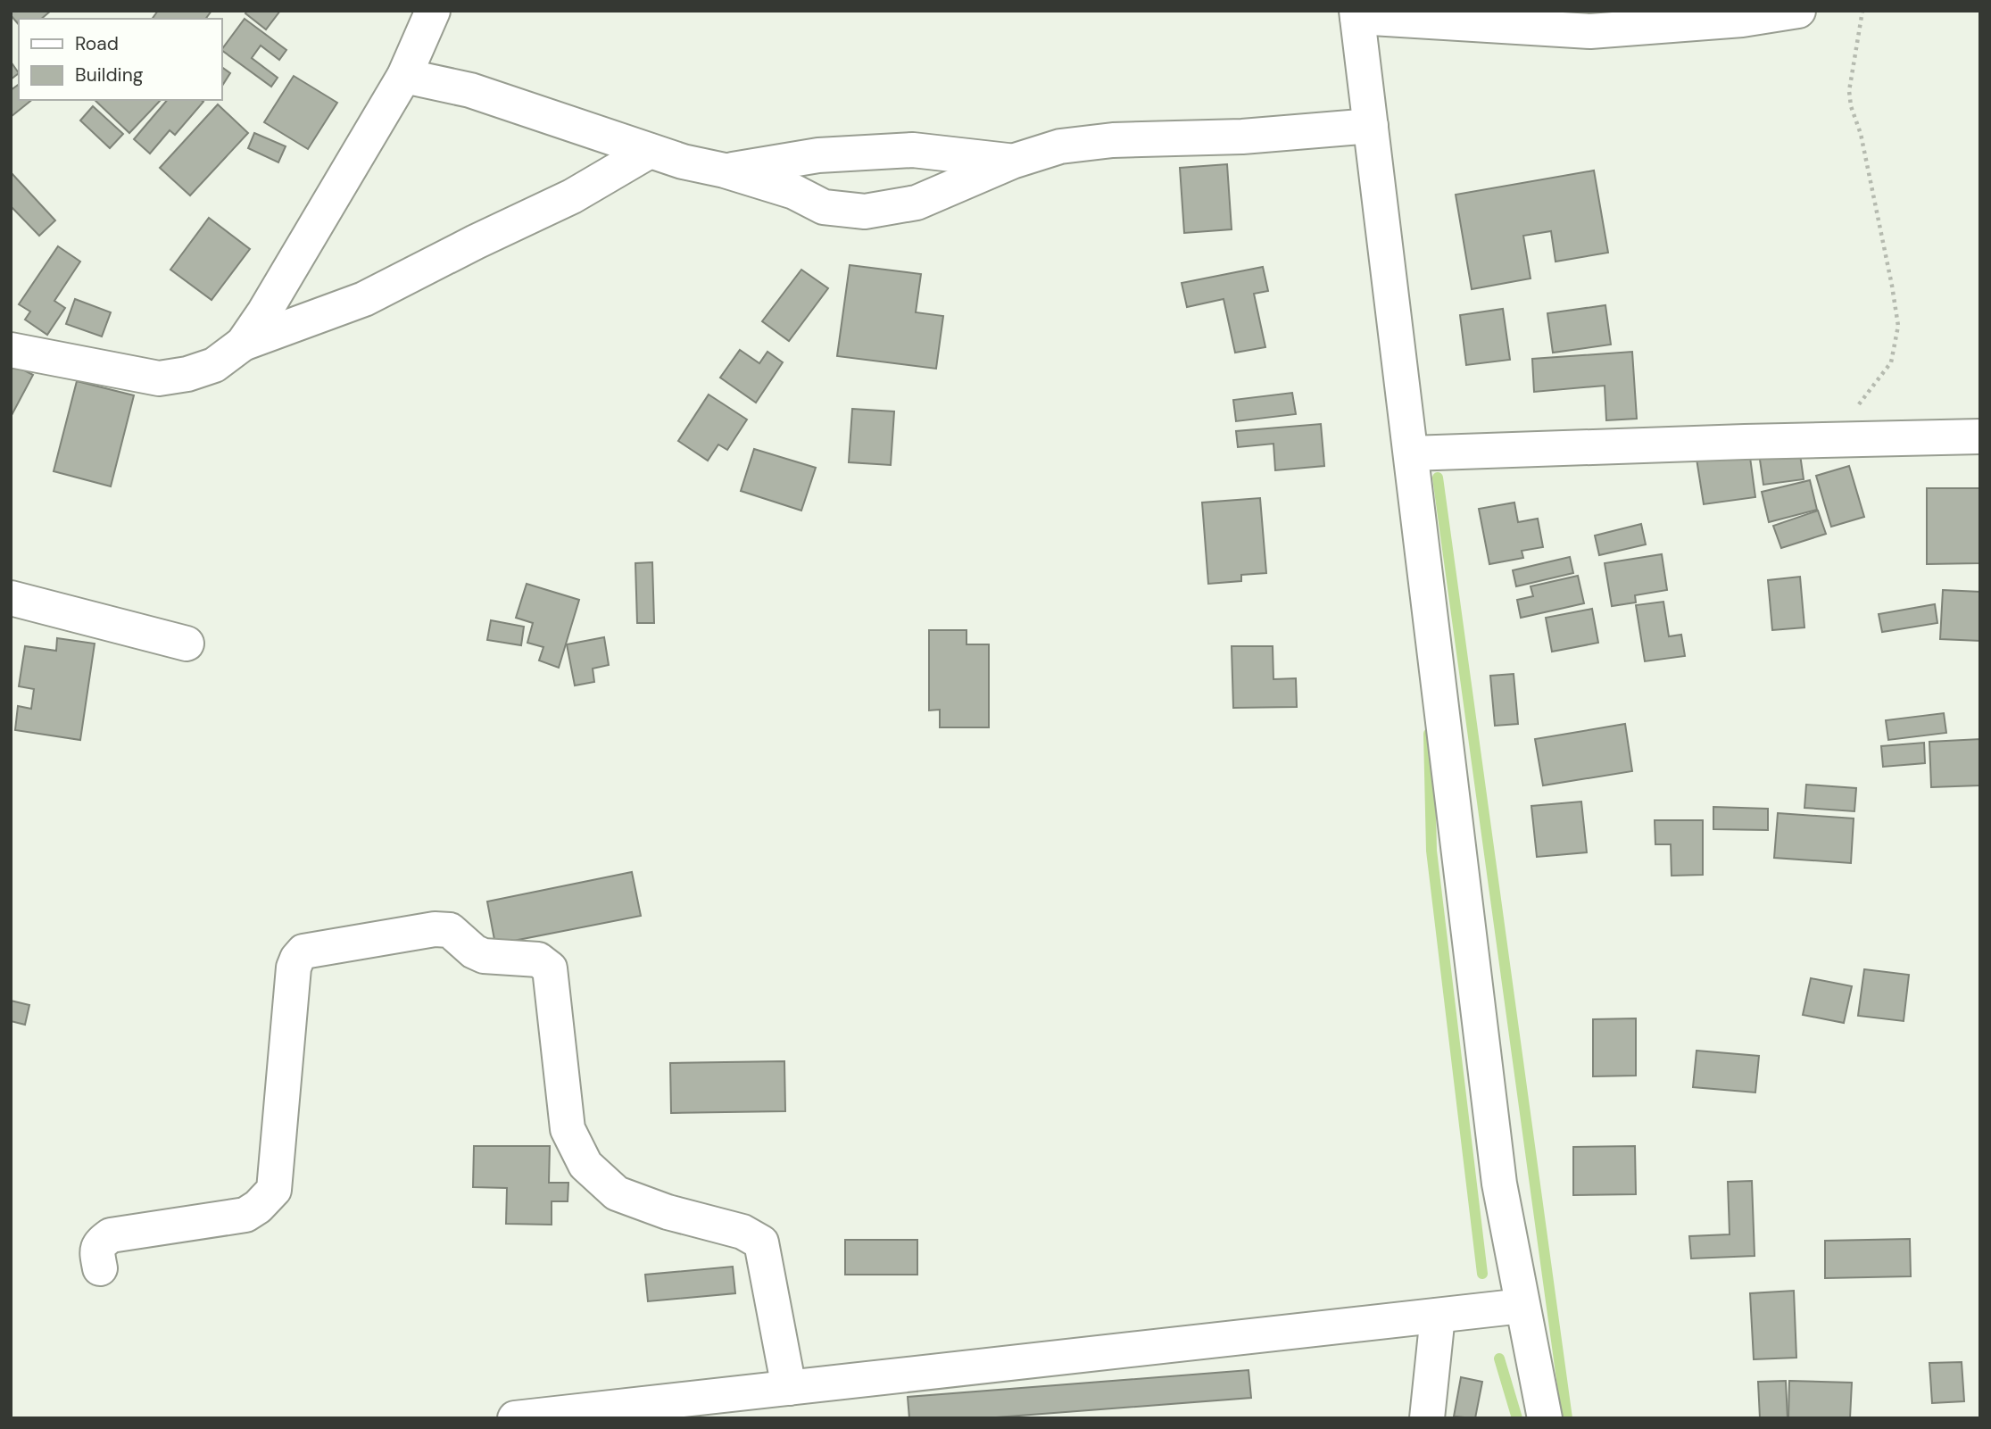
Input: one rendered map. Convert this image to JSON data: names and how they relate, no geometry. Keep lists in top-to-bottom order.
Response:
{
  "legend": ["Road", "Building"]
}
